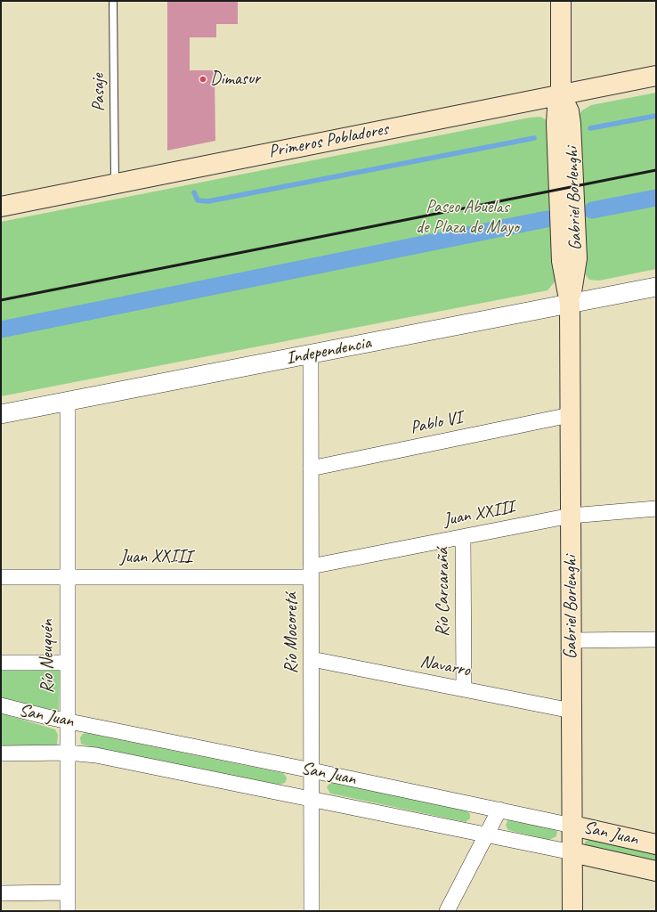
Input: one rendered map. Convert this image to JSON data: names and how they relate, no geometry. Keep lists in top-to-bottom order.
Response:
{
  "streets": {
    "main road": ["Primeros Pobladores", "Gabriel Borlenghi", "San Juan"],
    "street": [
      "Independencia",
      "Pablo VI",
      "Juan XXIII",
      "Río Carcarañá",
      "Río Mocoretá",
      "Río Neuquén",
      "Navarro"
    ],
    "lane": ["Pasaje"]
  },
  "crossings": [
    ["Pasaje", "Primeros Pobladores"],
    ["Primeros Pobladores", "Gabriel Borlenghi"],
    ["Gabriel Borlenghi", "Independencia"],
    ["Gabriel Borlenghi", "Pablo VI"],
    ["Gabriel Borlenghi", "Juan XXIII"],
    ["Gabriel Borlenghi", "Navarro"],
    ["Gabriel Borlenghi", "San Juan"],
    ["Independencia", "Río Mocoretá"],
    ["Independencia", "Río Neuquén"],
    ["Pablo VI", "Río Mocoretá"],
    ["Juan XXIII", "Río Carcarañá"],
    ["Juan XXIII", "Río Mocoretá"],
    ["Juan XXIII", "Río Neuquén"],
    ["Río Carcarañá", "Navarro"],
    ["Río Mocoretá", "Navarro"],
    ["Río Mocoretá", "San Juan"],
    ["Río Neuquén", "San Juan"]
  ],
  "parks": ["Paseo Abuelas de Plaza de Mayo"],
  "places": ["Dimasur"]
}
